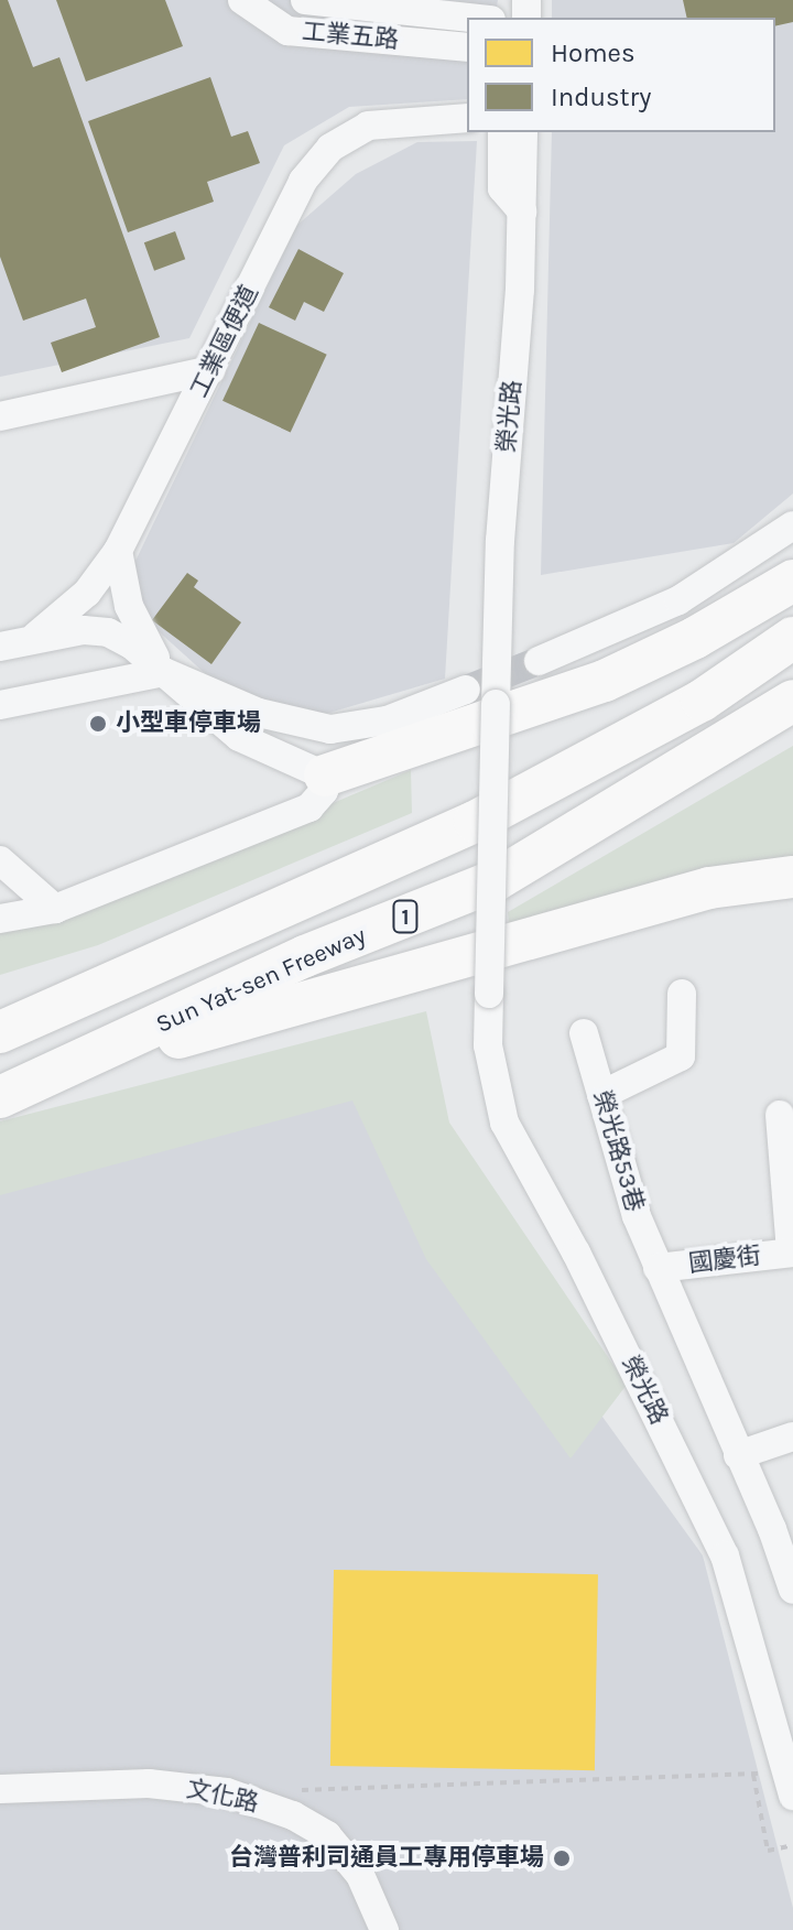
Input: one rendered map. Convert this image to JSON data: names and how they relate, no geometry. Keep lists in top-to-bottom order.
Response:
{
  "streets": {
    "highway": ["1", "Sun Yat-sen Freeway"],
    "street": [
      "工業五路",
      "工業區便道",
      "榮光路",
      "榮光路53巷",
      "國慶街",
      "文化路"
    ]
  },
  "crossings": [
    ["榮光路53巷", "國慶街"]
  ],
  "places": ["小型車停車場", "台灣普利司通員工專用停車場"],
  "legend": ["Homes", "Industry"]
}
